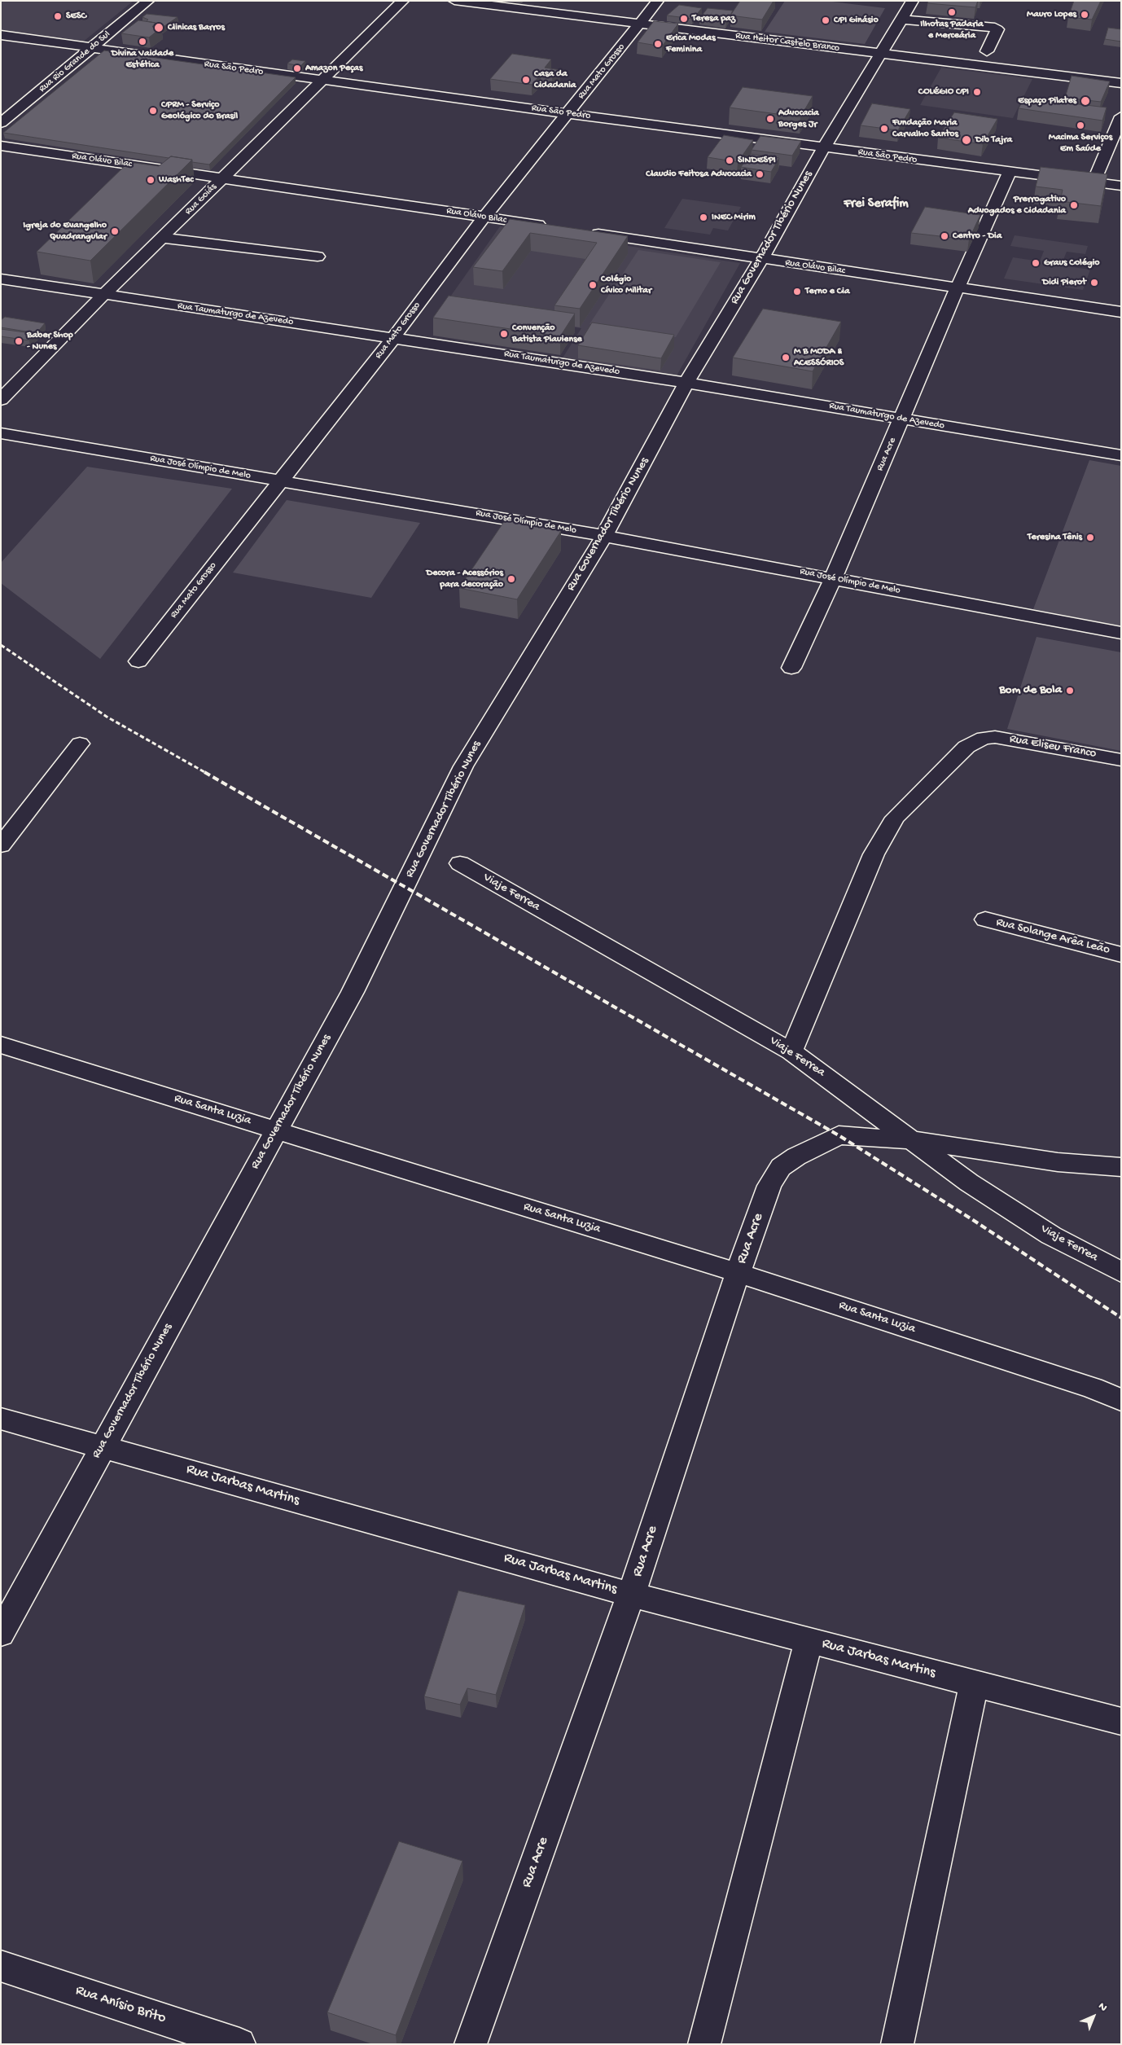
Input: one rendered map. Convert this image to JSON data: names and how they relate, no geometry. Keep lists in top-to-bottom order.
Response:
{
  "streets": {
    "street": [
      "Rua Heitor Castelo Branco",
      "Rua Rio Grande do Sul",
      "Rua São Pedro",
      "Rua Mato Grosso",
      "Rua Olávo Bilac",
      "Rua Goiás",
      "Rua Governador Tibério Nunes",
      "Rua Taumaturgo de Azevedo",
      "Rua Acre",
      "Rua José Olímpio de Melo",
      "Rua Eliseu Franco",
      "Viaje Ferrea",
      "Rua Solange Arêa Leão",
      "Rua Santa Luzia",
      "Rua Jarbas Martins",
      "Rua Anísio Brito"
    ]
  },
  "crossings": [
    ["Rua Heitor Castelo Branco", "Rua Mato Grosso"],
    ["Rua Heitor Castelo Branco", "Rua Governador Tibério Nunes"],
    ["Rua Rio Grande do Sul", "Rua São Pedro"],
    ["Rua São Pedro", "Rua Mato Grosso"],
    ["Rua São Pedro", "Rua Goiás"],
    ["Rua São Pedro", "Rua Governador Tibério Nunes"],
    ["Rua São Pedro", "Rua Acre"],
    ["Rua Mato Grosso", "Rua Olávo Bilac"],
    ["Rua Mato Grosso", "Rua Taumaturgo de Azevedo"],
    ["Rua Mato Grosso", "Rua José Olímpio de Melo"],
    ["Rua Olávo Bilac", "Rua Goiás"],
    ["Rua Olávo Bilac", "Rua Governador Tibério Nunes"],
    ["Rua Olávo Bilac", "Rua Acre"],
    ["Rua Goiás", "Rua Taumaturgo de Azevedo"],
    ["Rua Governador Tibério Nunes", "Rua Taumaturgo de Azevedo"],
    ["Rua Governador Tibério Nunes", "Rua José Olímpio de Melo"],
    ["Rua Governador Tibério Nunes", "Rua Santa Luzia"],
    ["Rua Governador Tibério Nunes", "Rua Jarbas Martins"],
    ["Rua Taumaturgo de Azevedo", "Rua Acre"],
    ["Rua Acre", "Rua José Olímpio de Melo"],
    ["Rua Acre", "Viaje Ferrea"],
    ["Rua Acre", "Rua Santa Luzia"],
    ["Rua Acre", "Rua Jarbas Martins"],
    ["Rua Eliseu Franco", "Viaje Ferrea"]
  ],
  "districts": ["Frei Serafim"],
  "places": [
    "Ilhotas Padaria e Merceária",
    "Mauro Lopes",
    "SESC",
    "Teresa paz",
    "CPI Ginásio",
    "Clinicas Barros",
    "Divina Vaidade Estética",
    "Erica Modas Feminina",
    "Amazon Peças",
    "Casa da Cidadania",
    "COLÉGIO CPI",
    "Espaço Pilates",
    "CPRM - Serviço Geológico do Brasil",
    "Advocacia Borges Jr",
    "Macima Serviços Em Saúde",
    "Fundação Maria Carvalho Santos",
    "Dib Tajra",
    "SINDESPI",
    "Claudio Feitosa Advocacia",
    "WashTec",
    "Prerrogativo Advogados e Cidadania",
    "INEC Mirim",
    "Igreja do Evangelho Quadrangular",
    "Centro - Dia",
    "Graus Colégio",
    "Didi Pierot",
    "Colégio Cívico Militar",
    "Terno e Cia",
    "Convenção Batista Piauiense",
    "Baber Shop - Nunes",
    "M B MODA & ACESSÓRIOS",
    "Teresina Tênis",
    "Decora - Acessórios para decoração",
    "Bom de Bola"
  ],
  "north": "top right"
}
